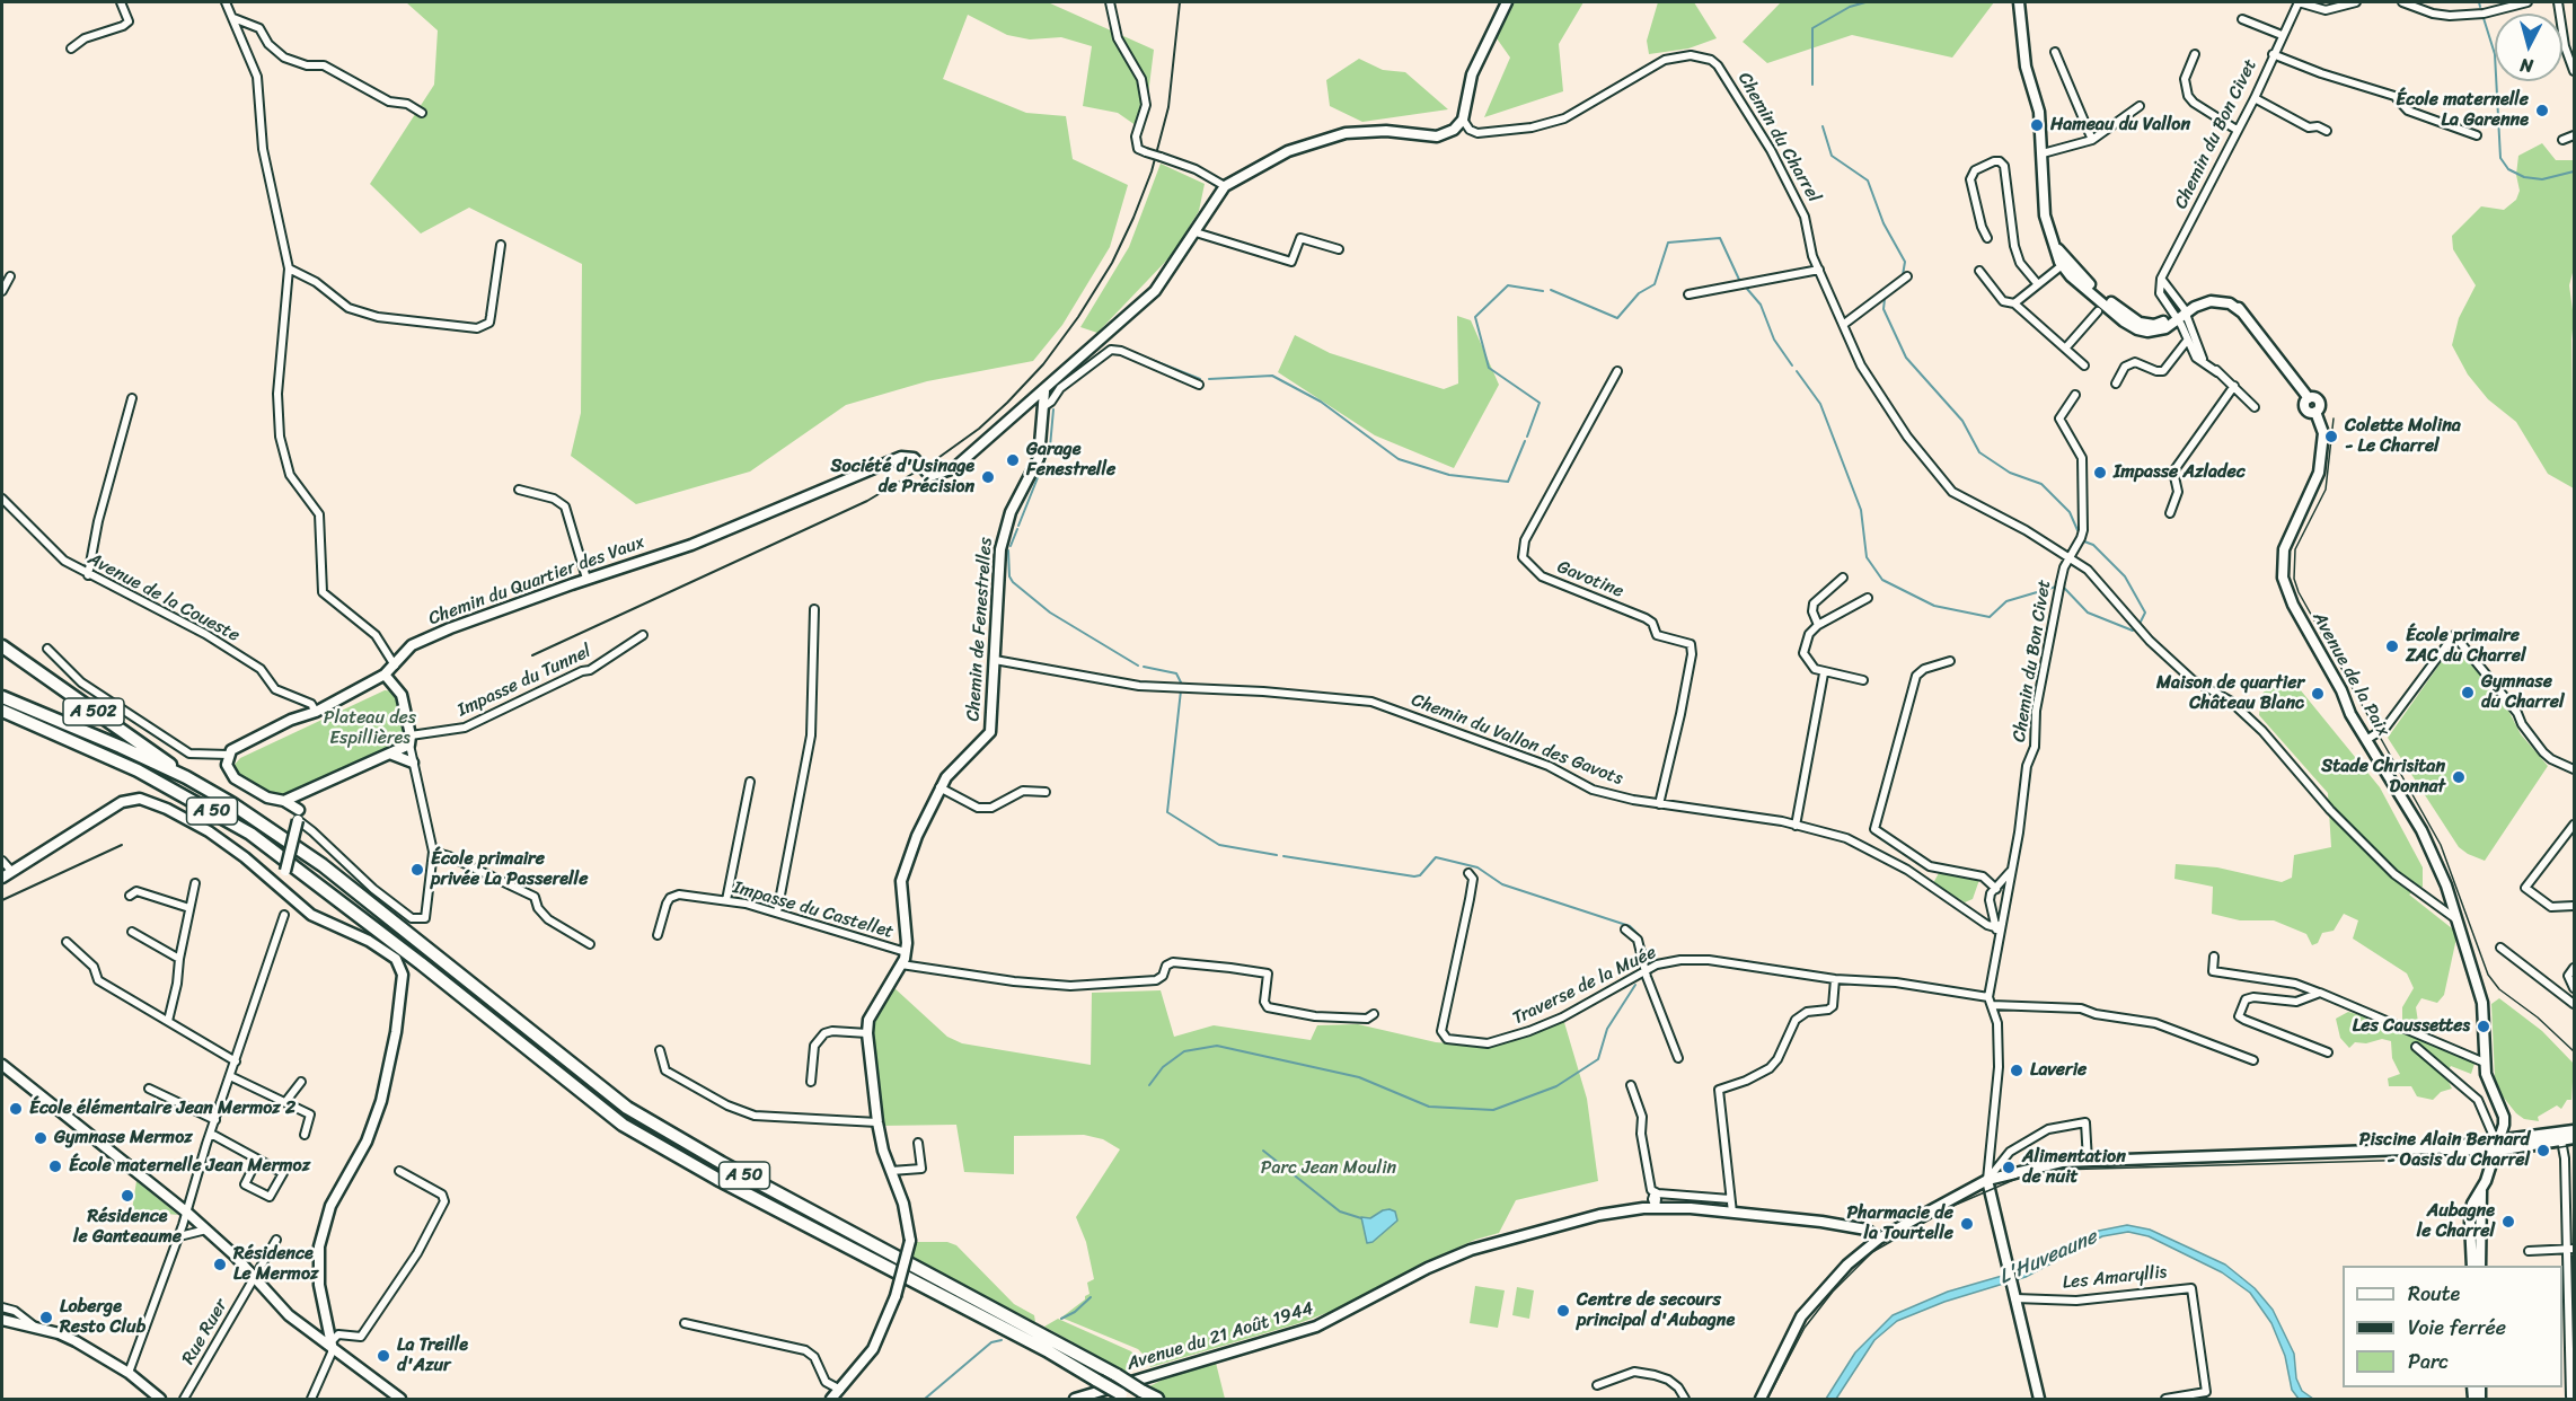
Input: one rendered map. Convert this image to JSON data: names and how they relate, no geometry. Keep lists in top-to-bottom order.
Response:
{
  "streets": {
    "highway": ["A 502", "A 50"],
    "street": [
      "Chemin du Bon Civet",
      "Chemin du Charrel",
      "Gavotine",
      "Chemin du Quartier des Vaux",
      "Avenue de la Coueste",
      "Chemin de Fenestrelles",
      "Avenue de la Paix",
      "Impasse du Tunnel",
      "Chemin du Vallon des Gavots",
      "Impasse du Castellet",
      "Traverse de la Muée",
      "Les Amaryllis",
      "Rue Ruer",
      "Avenue du 21 Août 1944"
    ]
  },
  "crossings": [
    ["Chemin du Bon Civet", "Chemin du Charrel"],
    ["Chemin du Bon Civet", "Chemin du Vallon des Gavots"],
    ["Chemin du Bon Civet", "Traverse de la Muée"],
    ["Chemin du Charrel", "Avenue de la Paix"],
    ["Gavotine", "Chemin du Vallon des Gavots"],
    ["Chemin du Quartier des Vaux", "Avenue de la Coueste"],
    ["Chemin du Quartier des Vaux", "Chemin de Fenestrelles"],
    ["Chemin de Fenestrelles", "Chemin du Vallon des Gavots"],
    ["Chemin de Fenestrelles", "Impasse du Castellet"],
    ["A 502", "A 50"]
  ],
  "water": ["L'Huveaune"],
  "parks": ["Plateau des Espillières", "Parc Jean Moulin"],
  "places": [
    "École maternelle La Garenne",
    "Hameau du Vallon",
    "Colette Molina - Le Charrel",
    "Garage Fenestrelle",
    "Impasse Azladec",
    "Société d'Usinage de Précision",
    "École primaire ZAC du Charrel",
    "Gymnase du Charrel",
    "Maison de quartier Château Blanc",
    "Stade Chrisitan Donnat",
    "École primaire privée La Passerelle",
    "Les Caussettes",
    "Laverie",
    "École élémentaire Jean Mermoz 2",
    "Gymnase Mermoz",
    "Piscine Alain Bernard - Oasis du Charrel",
    "École maternelle Jean Mermoz",
    "Alimentation de nuit",
    "Résidence le Ganteaume",
    "Aubagne le Charrel",
    "Pharmacie de la Tourtelle",
    "Résidence Le Mermoz",
    "Centre de secours principal d'Aubagne",
    "Loberge Resto Club",
    "La Treille d'Azur"
  ],
  "legend": ["Route", "Voie ferrée", "Parc"],
  "north": "bottom"
}
